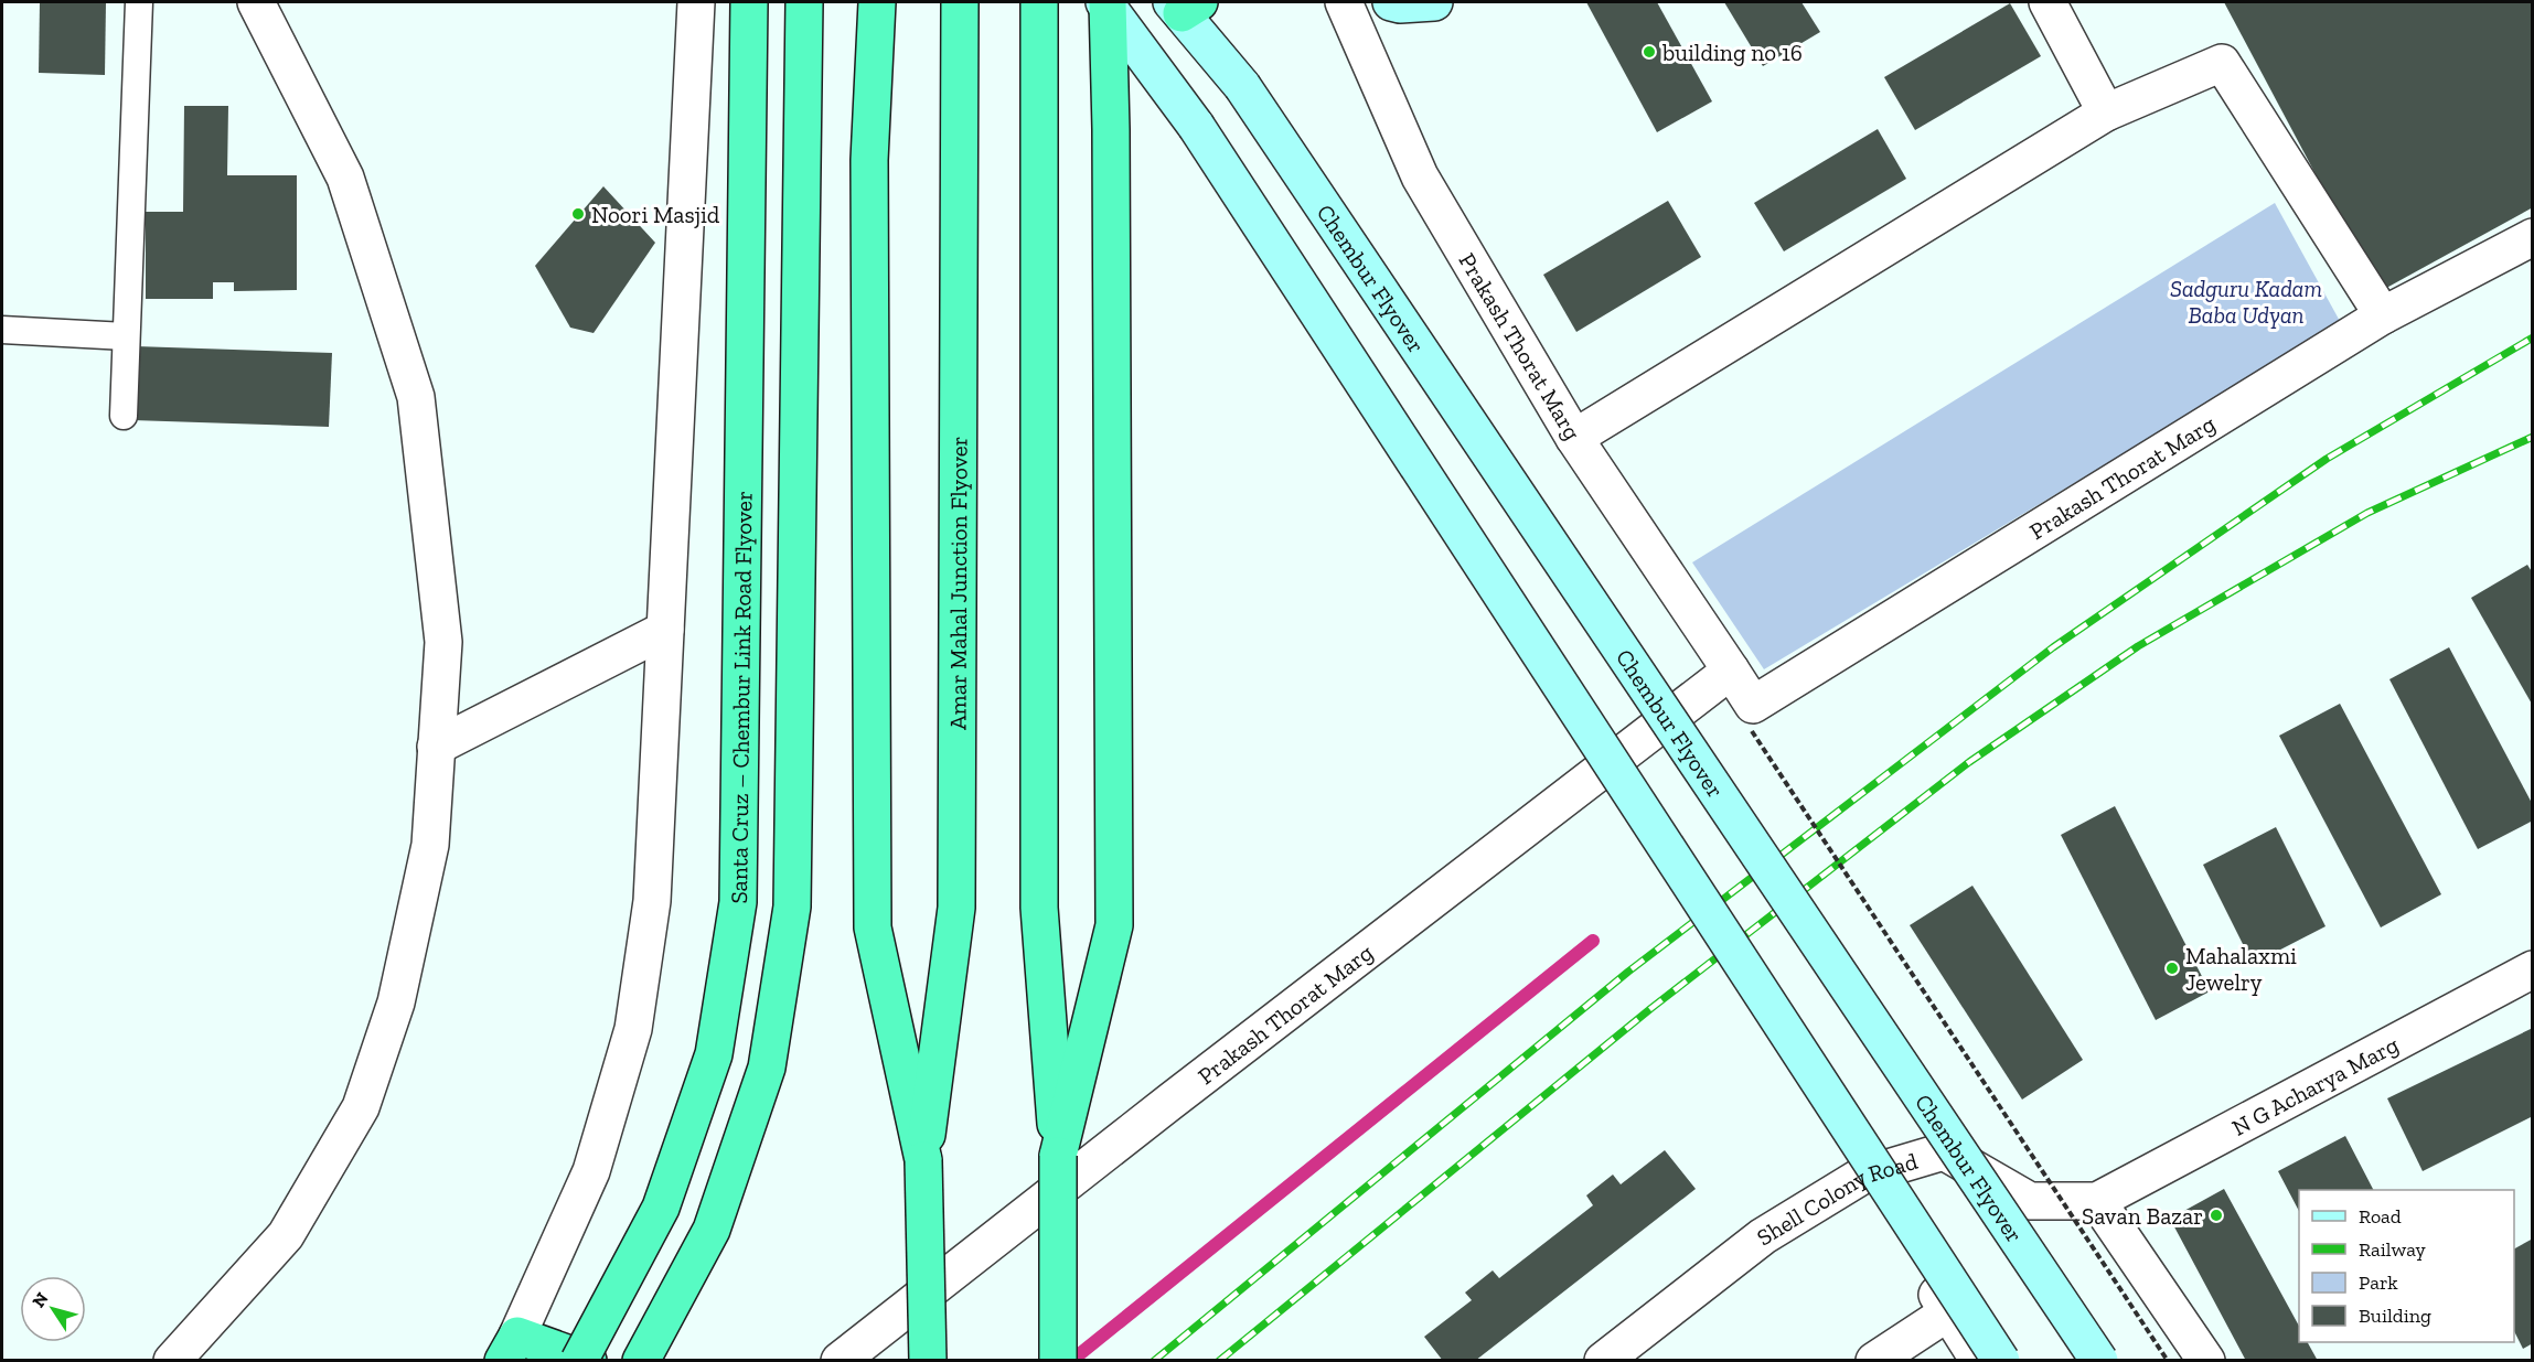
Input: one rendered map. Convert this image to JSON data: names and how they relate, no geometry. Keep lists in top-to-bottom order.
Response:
{
  "streets": {
    "highway": ["Amar Mahal Junction Flyover", "Santa Cruz – Chembur Link Road Flyover"],
    "main road": ["Chembur Flyover"],
    "street": ["Prakash Thorat Marg", "N G Acharya Marg", "Shell Colony Road"]
  },
  "crossings": [
    ["N G Acharya Marg", "Shell Colony Road"]
  ],
  "parks": ["Sadguru Kadam Baba Udyan"],
  "places": [
    "building no 16",
    "Noori Masjid",
    "Mahalaxmi Jewelry",
    "Savan Bazar"
  ],
  "legend": [
    "Road",
    "Railway",
    "Park",
    "Building"
  ],
  "north": "top left"
}
